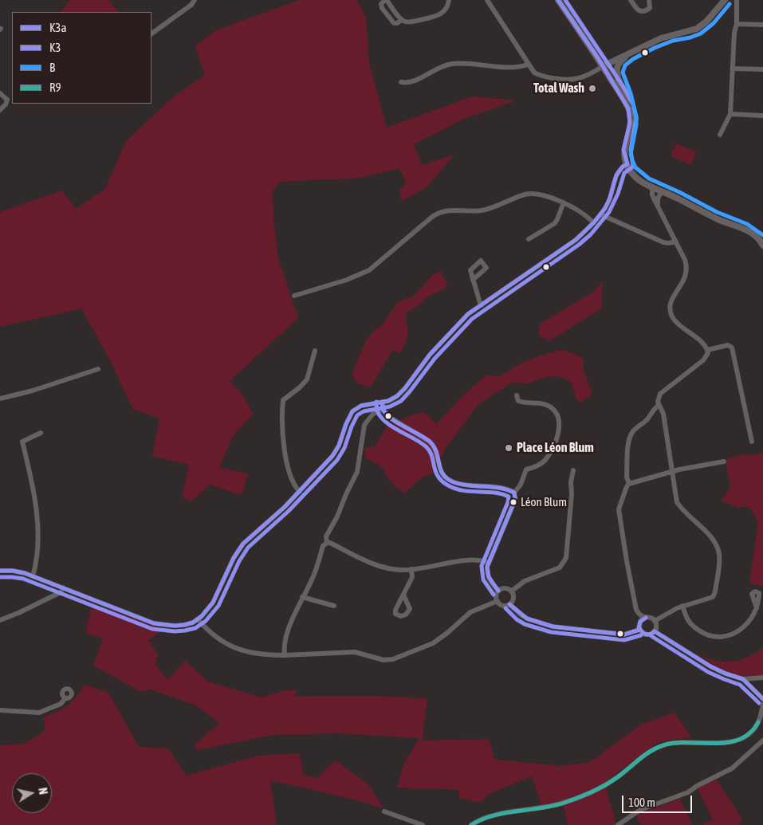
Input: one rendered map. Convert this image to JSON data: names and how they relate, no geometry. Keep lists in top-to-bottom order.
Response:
{
  "places": ["Total Wash", "Place Léon Blum", "Léon Blum"],
  "lines": [
    "transit line K3a",
    "transit line K3",
    "transit line B",
    "transit line R9"
  ],
  "legend": [
    "K3a",
    "K3",
    "B",
    "R9"
  ],
  "scale_bar": "100 m",
  "north": "right"
}
